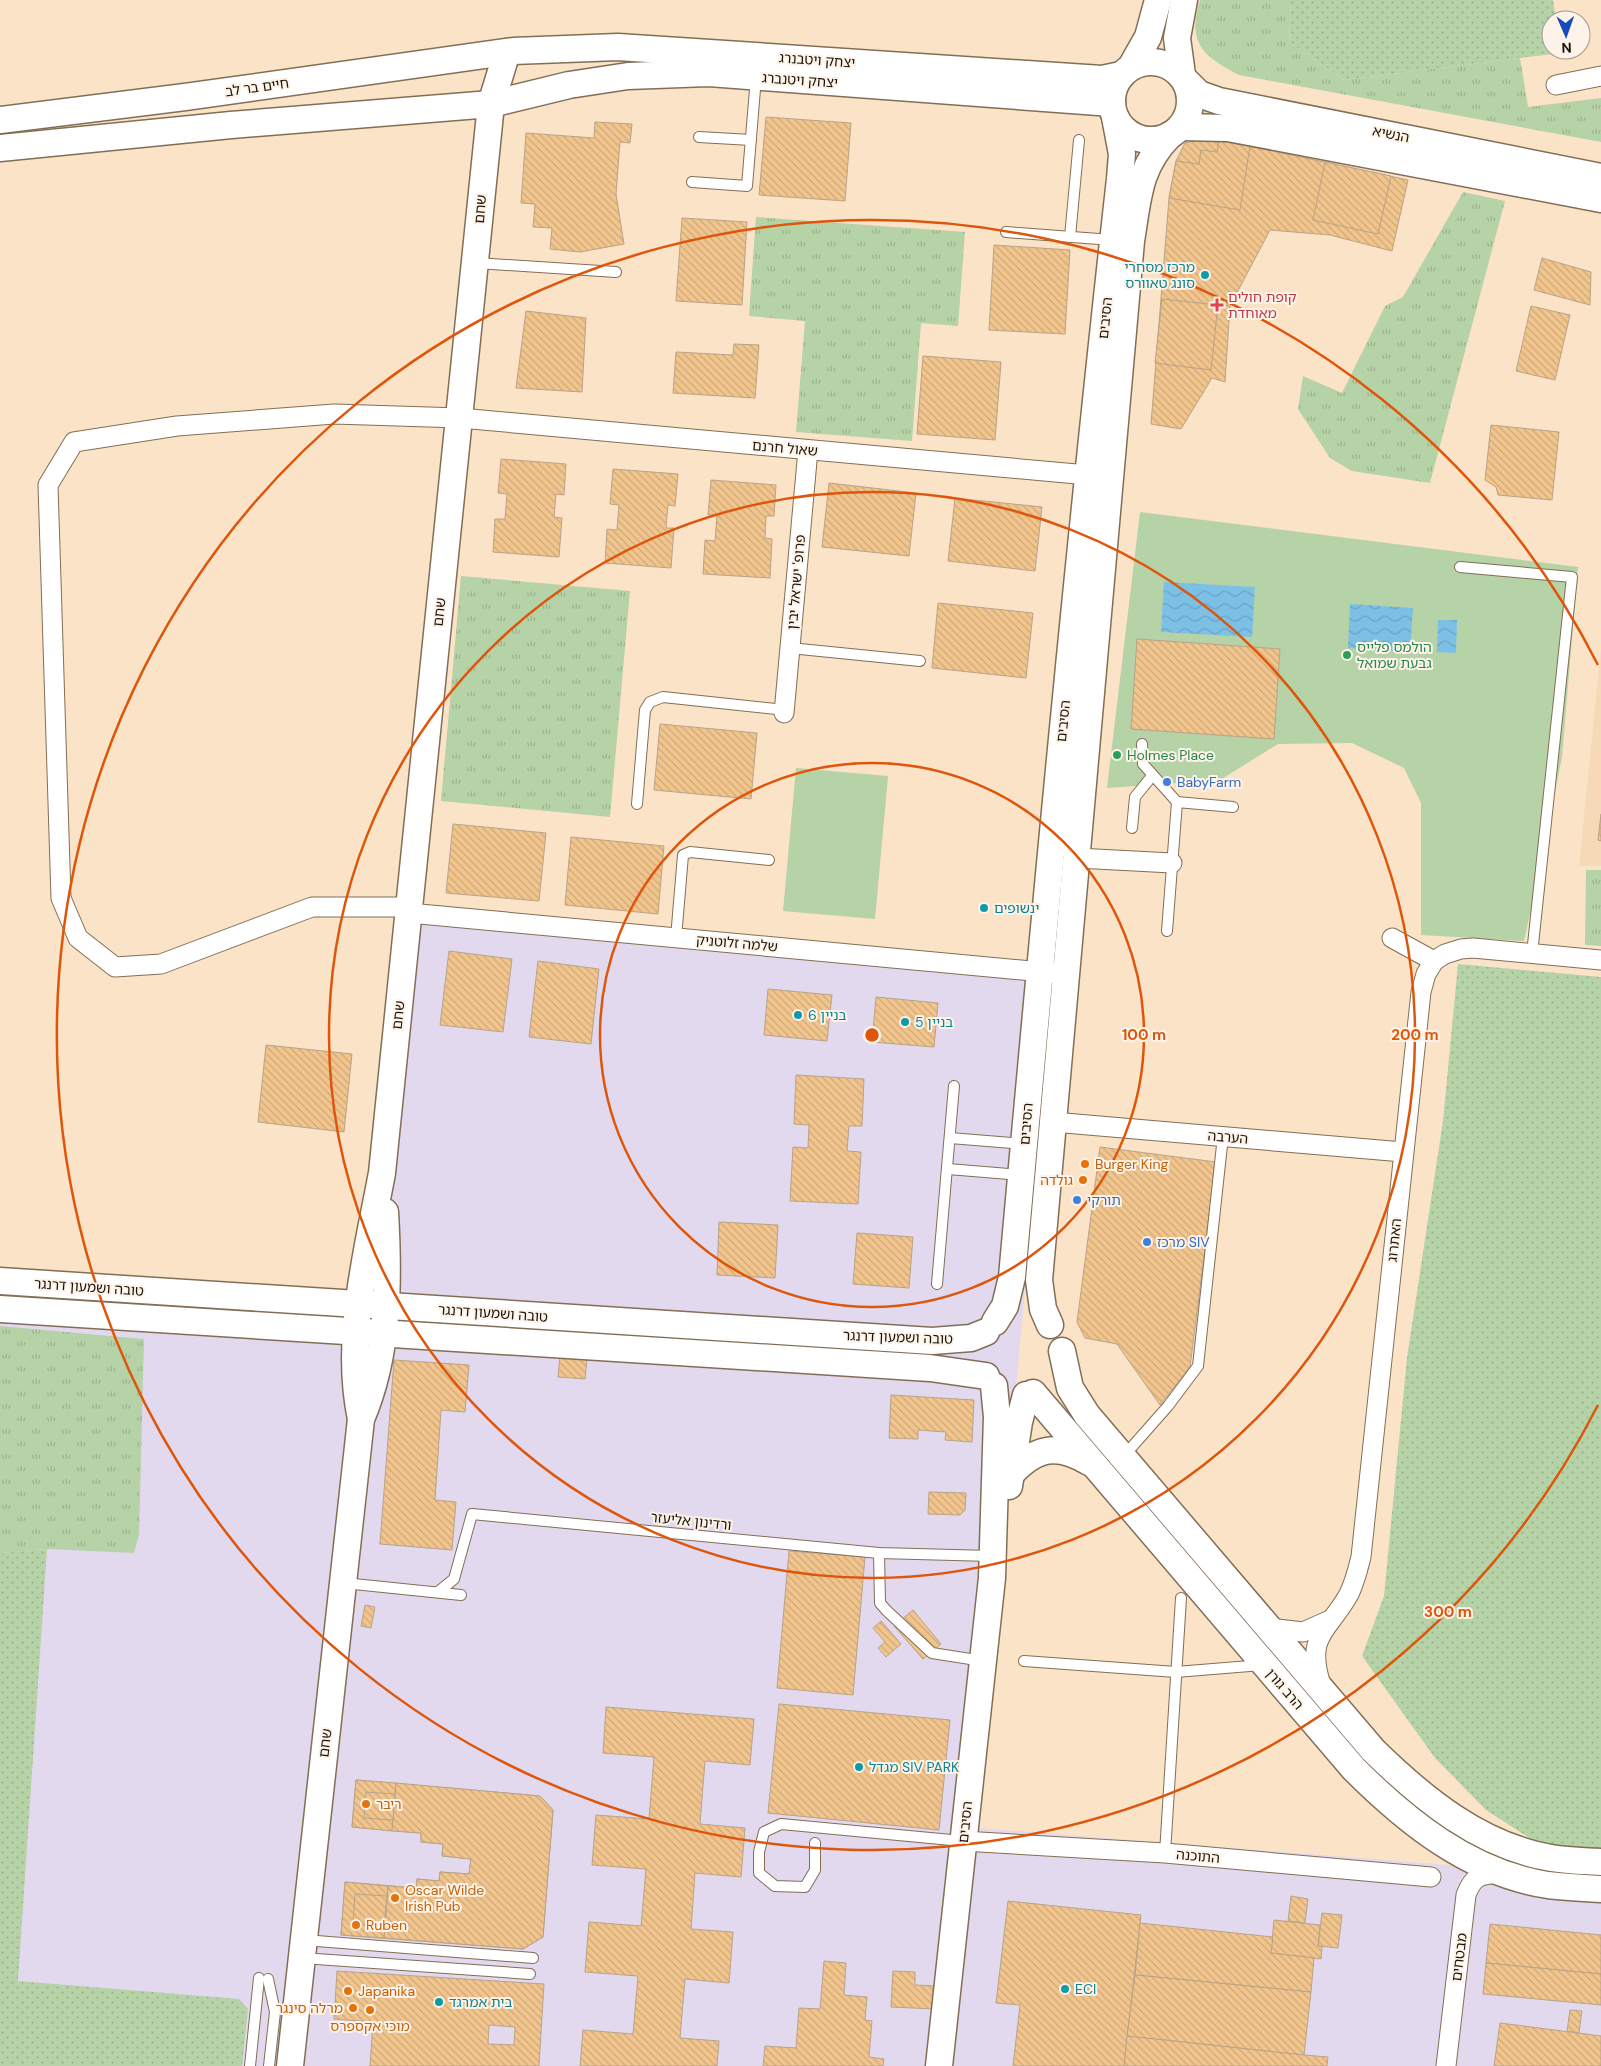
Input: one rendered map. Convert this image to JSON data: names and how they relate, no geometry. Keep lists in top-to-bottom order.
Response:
{
  "streets": {
    "street": [
      "יצחק ויטבנרג",
      "יצחק ויטנברג",
      "חיים בר לב",
      "הנשיא",
      "שחם",
      "הסיבים",
      "שאול חרנם",
      "פרופ' ישראל יבין",
      "שלמה זלוטניק",
      "הערבה",
      "האתרוג",
      "טובה ושמעון דרנגר",
      "הרב גורן",
      "התוכנה",
      "מבטחים"
    ],
    "lane": ["ורדינון אליעזר"]
  },
  "crossings": [
    ["יצחק ויטבנרג", "יצחק ויטנברג"],
    ["יצחק ויטבנרג", "חיים בר לב"],
    ["יצחק ויטבנרג", "הנשיא"],
    ["יצחק ויטבנרג", "שחם"],
    ["יצחק ויטבנרג", "הסיבים"],
    ["יצחק ויטנברג", "הנשיא"],
    ["יצחק ויטנברג", "שחם"],
    ["יצחק ויטנברג", "הסיבים"],
    ["חיים בר לב", "שחם"],
    ["הנשיא", "הסיבים"],
    ["שחם", "שאול חרנם"],
    ["שחם", "שלמה זלוטניק"],
    ["שחם", "טובה ושמעון דרנגר"],
    ["הסיבים", "שאול חרנם"],
    ["הסיבים", "שלמה זלוטניק"],
    ["הסיבים", "הערבה"],
    ["הסיבים", "טובה ושמעון דרנגר"],
    ["הסיבים", "ורדינון אליעזר"],
    ["הסיבים", "הרב גורן"],
    ["הסיבים", "התוכנה"],
    ["שאול חרנם", "פרופ' ישראל יבין"],
    ["שאול חרנם", "שלמה זלוטניק"],
    ["הערבה", "האתרוג"],
    ["האתרוג", "הרב גורן"],
    ["טובה ושמעון דרנגר", "הרב גורן"],
    ["הרב גורן", "מבטחים"]
  ],
  "places": {
    "other": [
      "מרכז מסחרי סונג טאוורס",
      "הולמס פלייס גבעת שמואל",
      "Holmes Place",
      "BabyFarm",
      "ינשופים",
      "בניין 6",
      "בניין 5",
      "Burger King",
      "גולדה",
      "תורקי",
      "מרכז SIV",
      "מגדל SIV PARK",
      "ריבר",
      "Oscar Wilde Irish Pub",
      "Ruben",
      "ECI",
      "Japanika",
      "בית אמרגד",
      "מרלה סינגר",
      "מוכי אקספרס"
    ],
    "health": ["קופת חולים מאוחדת"]
  },
  "north": "bottom",
  "rings": ["100 m", "200 m", "300 m"]
}
